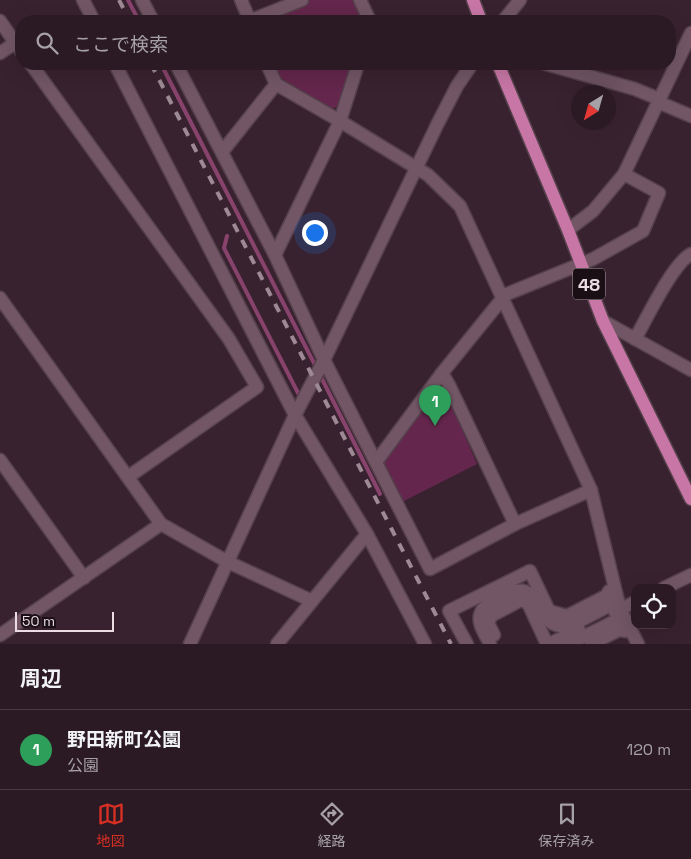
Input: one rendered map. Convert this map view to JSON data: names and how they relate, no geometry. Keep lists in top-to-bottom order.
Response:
{
  "streets": {
    "main road": ["48"]
  },
  "scale_bar": "50 m",
  "north": "bottom left",
  "page": {
    "search": "ここで検索",
    "pins": "1",
    "scale": "50 m",
    "heading": "周辺",
    "list": [
      {
        "mark": "1",
        "name": "野田新町公園",
        "note": "公園",
        "value": "120 m"
      }
    ],
    "nav": ["地図", "経路", "保存済み"]
  }
}
